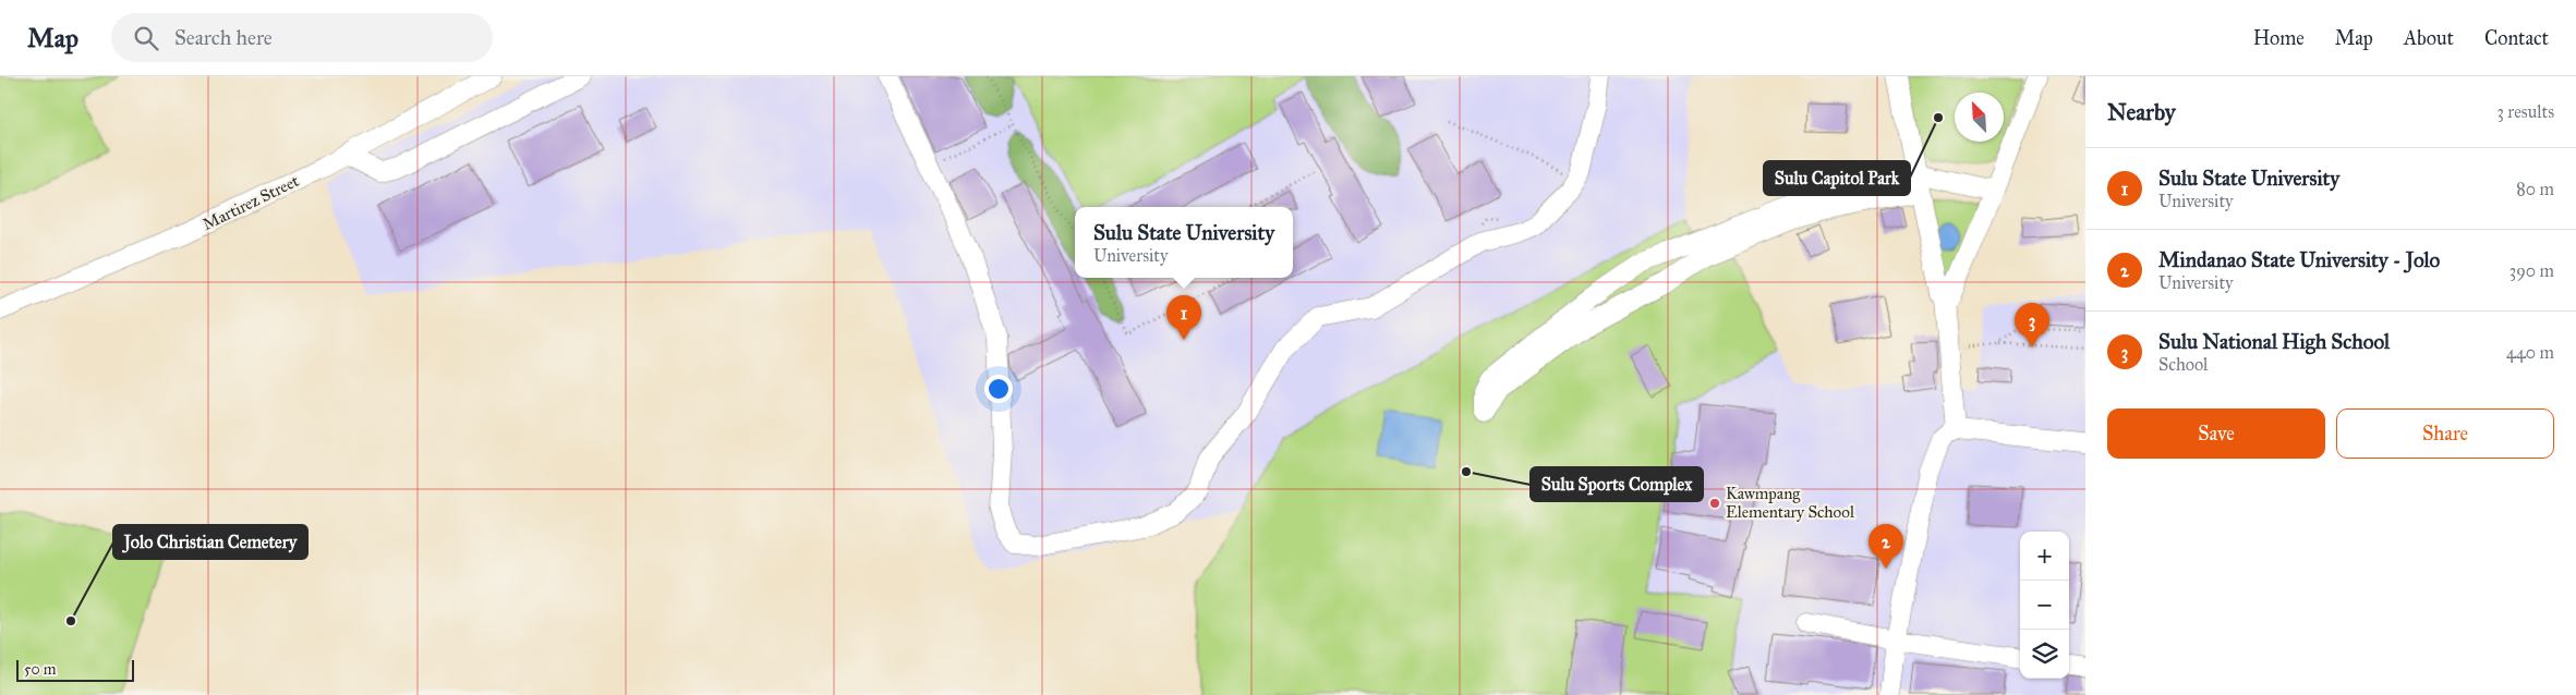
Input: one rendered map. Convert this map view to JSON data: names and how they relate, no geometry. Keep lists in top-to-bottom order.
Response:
{
  "streets": {
    "street": ["Martirez Street"]
  },
  "places": [
    "Sulu Capitol Park",
    "Sulu Sports Complex",
    "Kawmpang Elementary School",
    "Jolo Christian Cemetery"
  ],
  "scale_bar": "50 m",
  "north": "top left",
  "page": {
    "header": "Map",
    "search": "Search here",
    "nav": [
      "Home",
      "Map",
      "About",
      "Contact"
    ],
    "heading": ["Nearby", "3 results"],
    "list": [
      {
        "mark": "1",
        "name": "Sulu State University",
        "note": "University",
        "value": "80 m"
      },
      {
        "mark": "2",
        "name": "Mindanao State University - Jolo",
        "note": "University",
        "value": "390 m"
      },
      {
        "mark": "3",
        "name": "Sulu National High School",
        "note": "School",
        "value": "440 m"
      }
    ],
    "popup": ["Sulu State University", "University"],
    "pins": ["1", "3", "2"],
    "buttons": ["Save", "Share"],
    "map_buttons": ["+", "−"],
    "scale": "50 m"
  }
}
